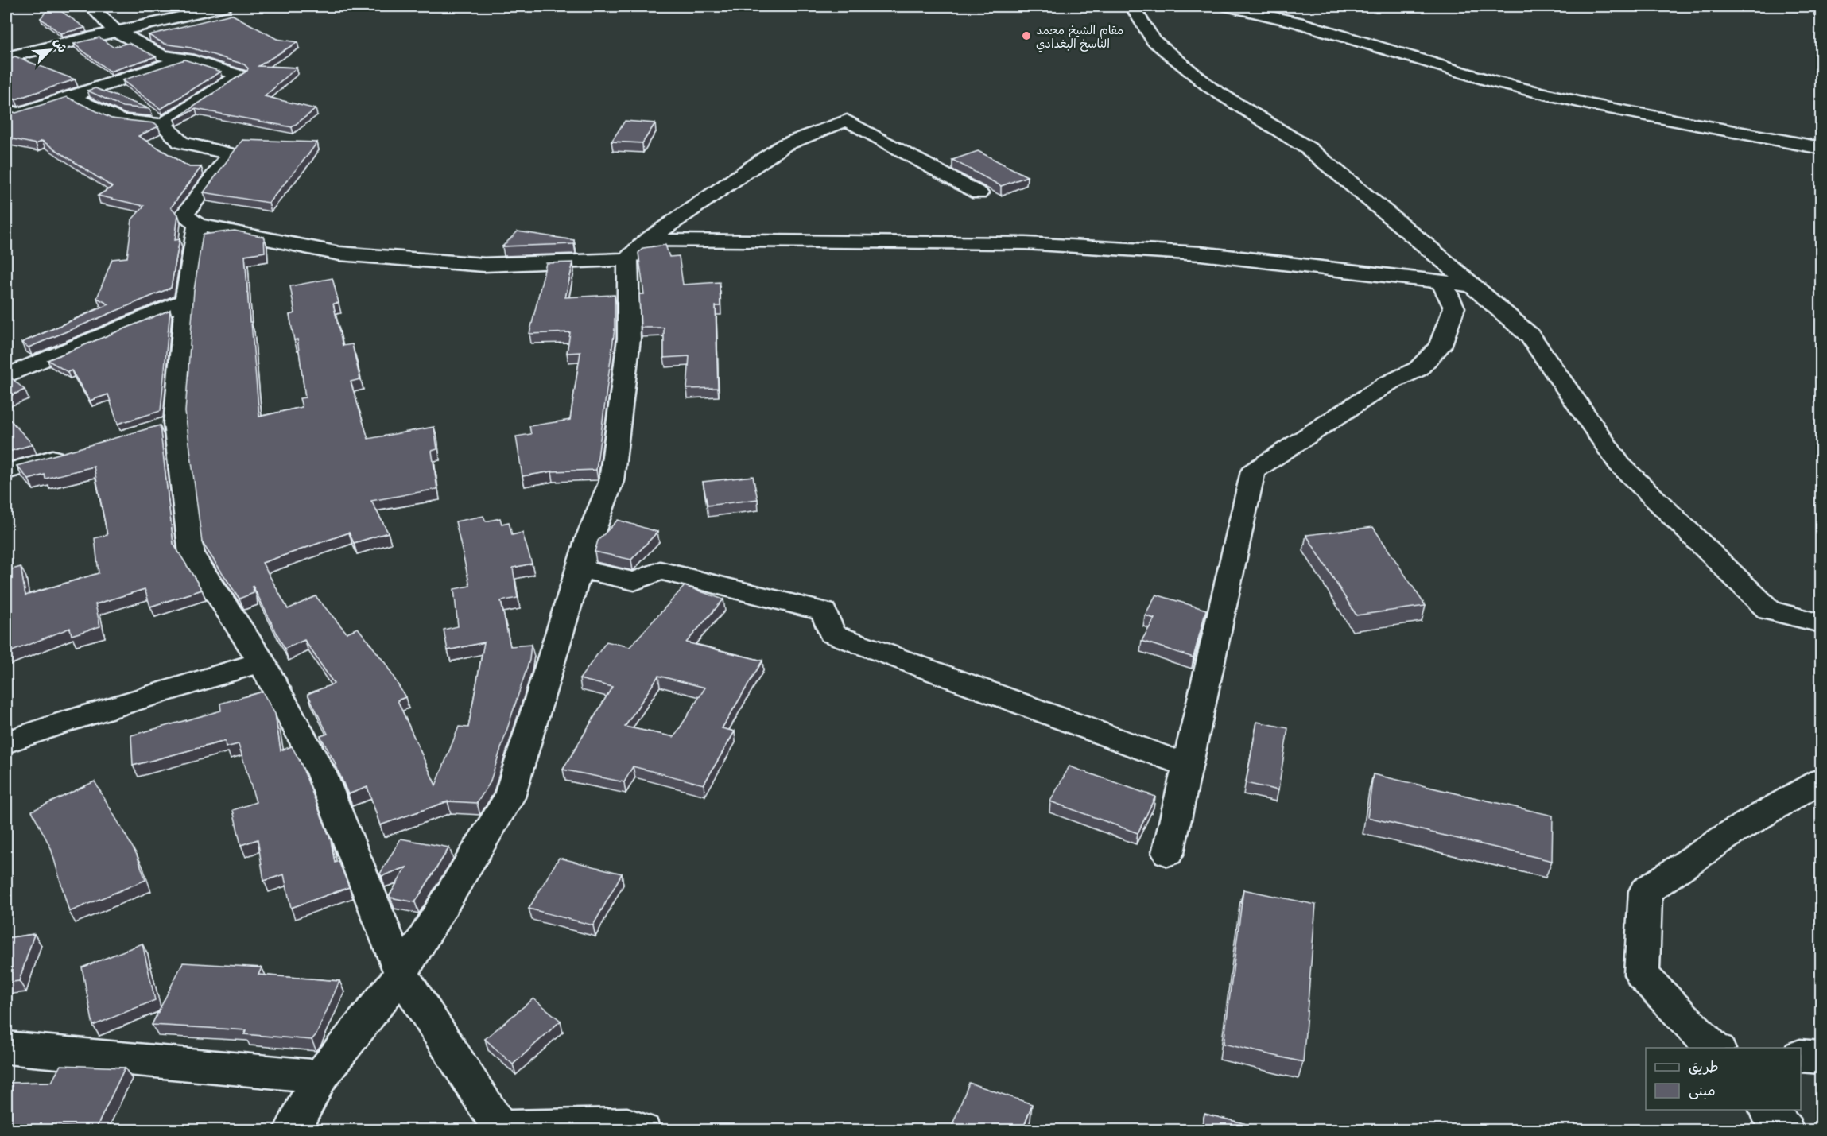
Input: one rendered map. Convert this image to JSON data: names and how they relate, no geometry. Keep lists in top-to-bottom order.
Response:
{
  "places": ["مقام الشيخ محمد الناسخ البغدادي"],
  "legend": ["طريق", "مبنى"],
  "north": "top right"
}
